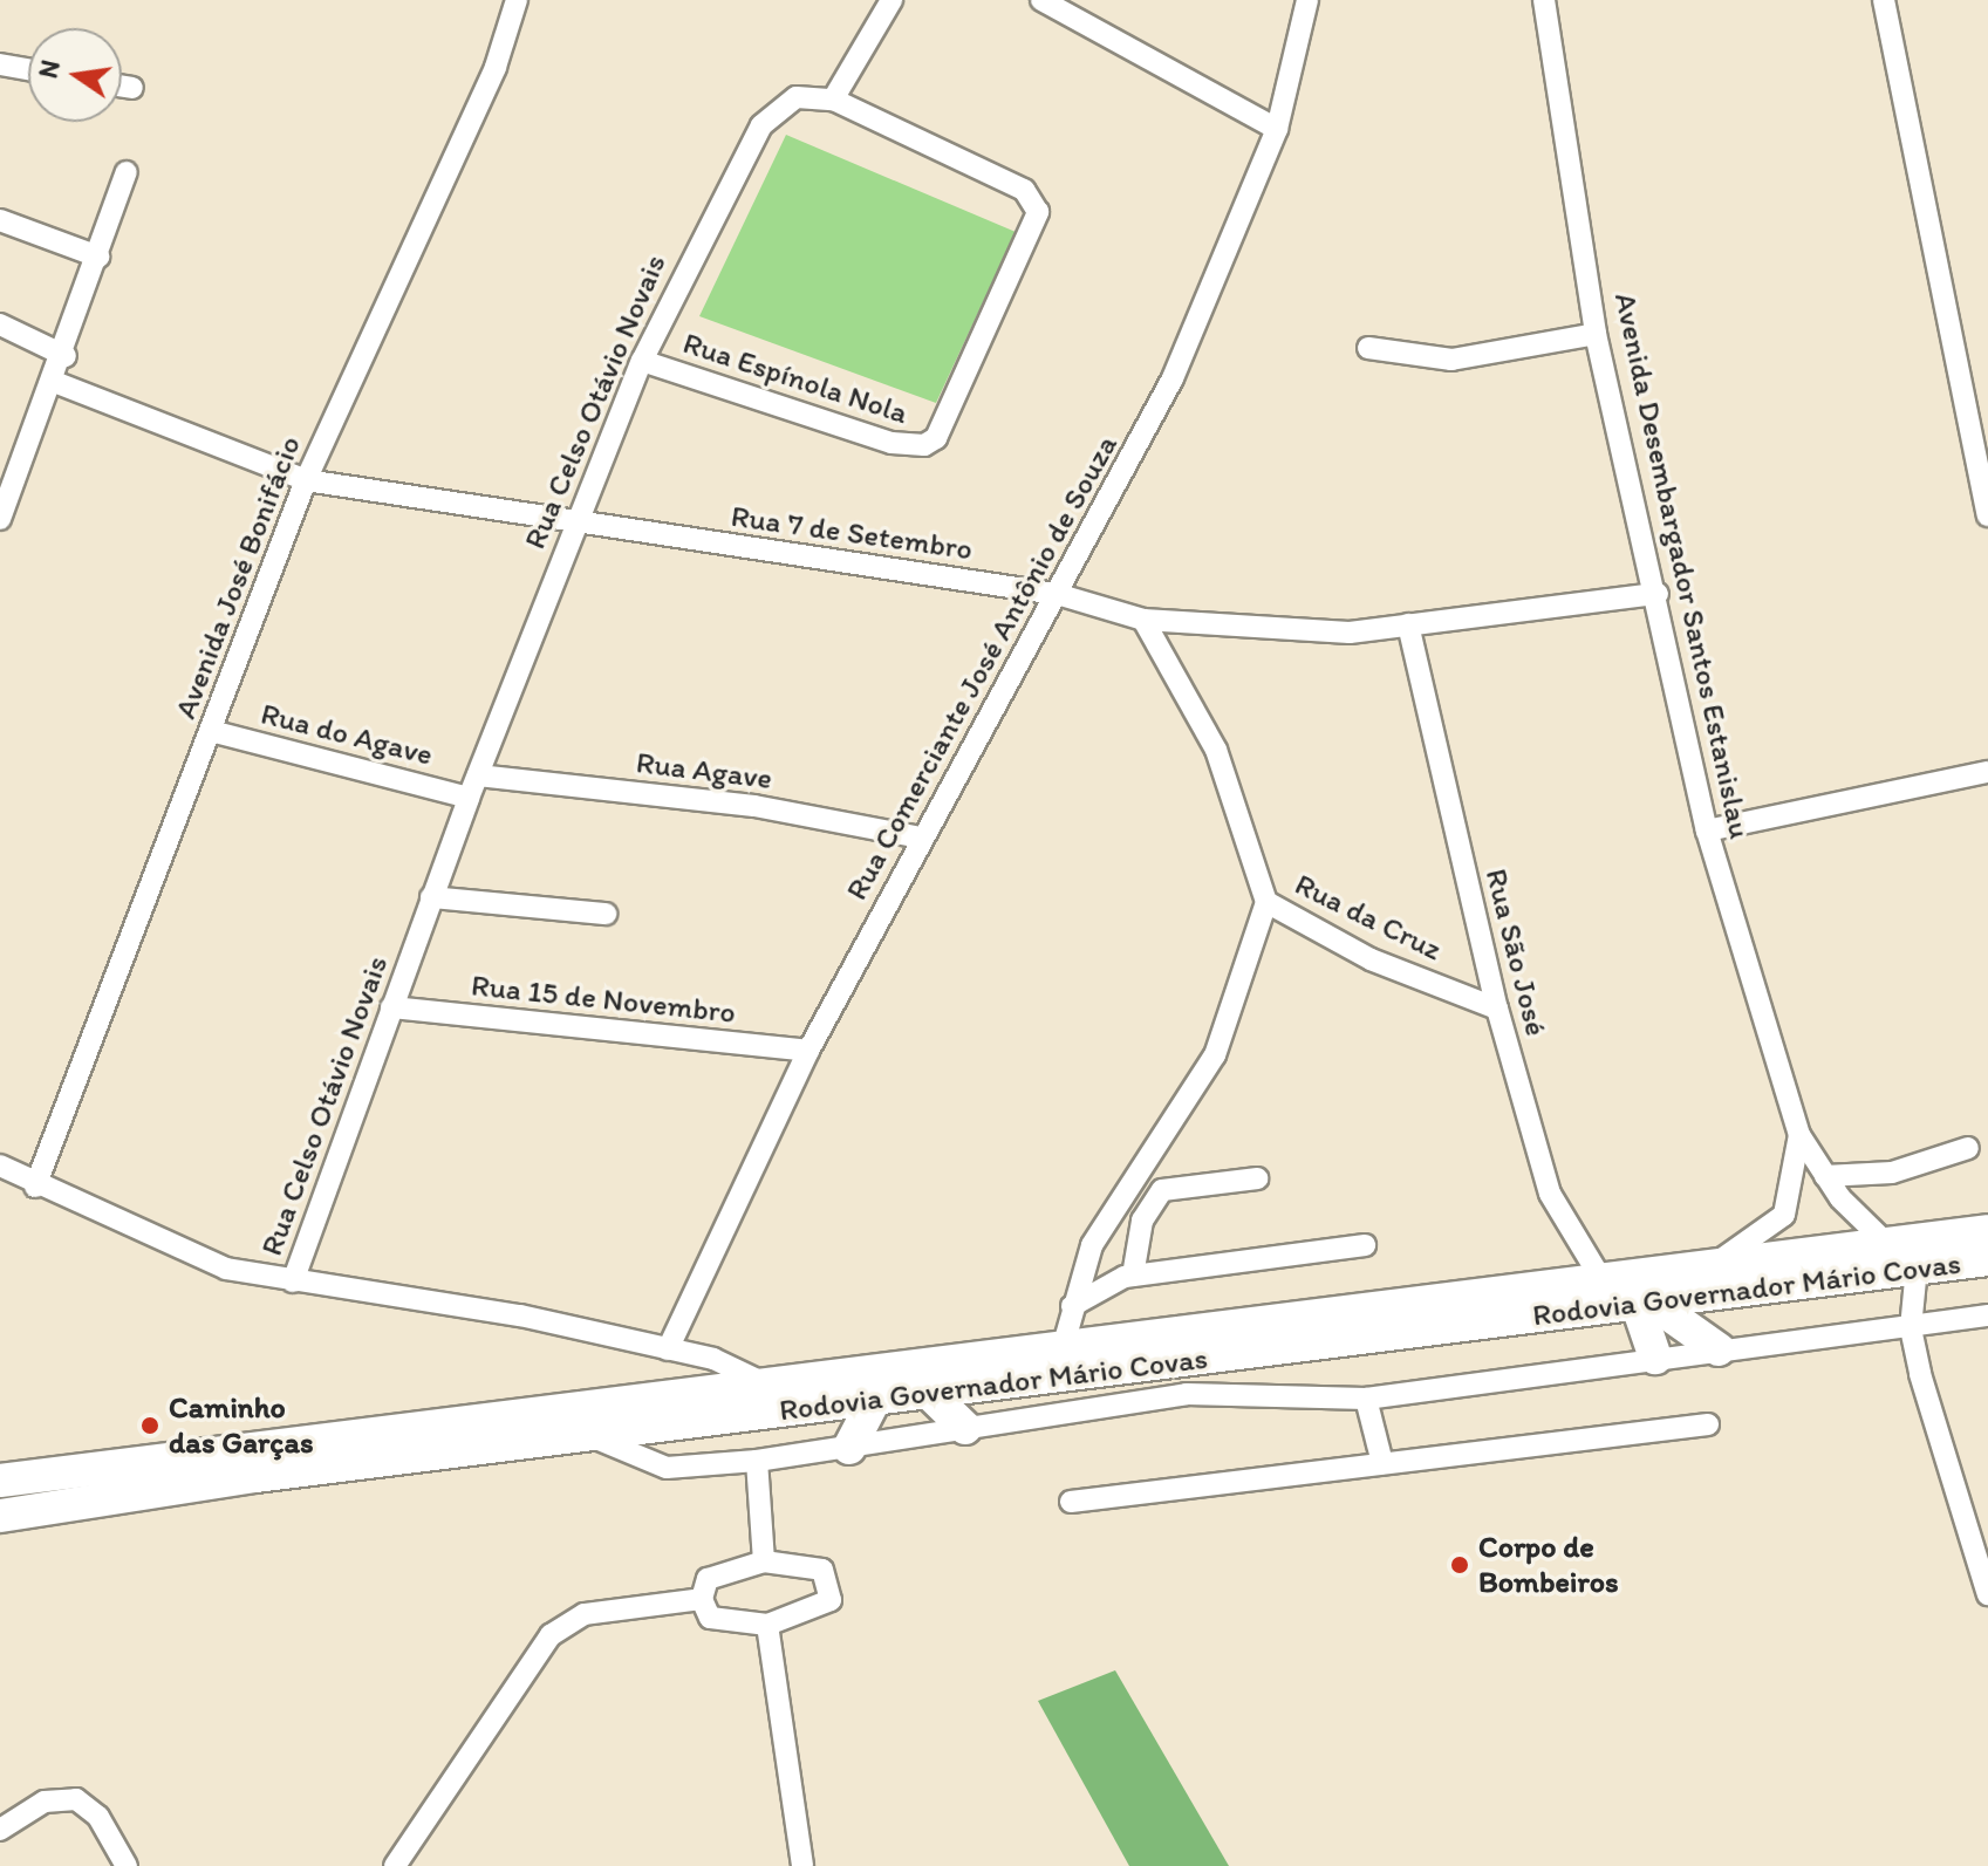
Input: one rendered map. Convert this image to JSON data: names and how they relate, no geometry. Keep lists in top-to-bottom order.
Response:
{
  "streets": {
    "highway": ["Rodovia Governador Mário Covas"],
    "street": [
      "Rua Espínola Nola",
      "Rua Celso Otávio Novais",
      "Rua 7 de Setembro",
      "Avenida Desembargador Santos Estanislau",
      "Avenida José Bonifácio",
      "Rua Comerciante José Antônio de Souza",
      "Rua do Agave",
      "Rua Agave",
      "Rua da Cruz",
      "Rua São José",
      "Rua 15 de Novembro"
    ]
  },
  "crossings": [
    ["Rua Espínola Nola", "Rua Celso Otávio Novais"],
    ["Rua Celso Otávio Novais", "Rua 7 de Setembro"],
    ["Rua Celso Otávio Novais", "Rua do Agave"],
    ["Rua Celso Otávio Novais", "Rua Agave"],
    ["Rua Celso Otávio Novais", "Rua 15 de Novembro"],
    ["Rua 7 de Setembro", "Avenida Desembargador Santos Estanislau"],
    ["Rua 7 de Setembro", "Avenida José Bonifácio"],
    ["Rua 7 de Setembro", "Rua Comerciante José Antônio de Souza"],
    ["Rua 7 de Setembro", "Rua São José"],
    ["Avenida Desembargador Santos Estanislau", "Rodovia Governador Mário Covas"],
    ["Avenida José Bonifácio", "Rua do Agave"],
    ["Rua Comerciante José Antônio de Souza", "Rua Agave"],
    ["Rua Comerciante José Antônio de Souza", "Rua 15 de Novembro"],
    ["Rua da Cruz", "Rua São José"],
    ["Rua São José", "Rodovia Governador Mário Covas"]
  ],
  "places": ["Caminho das Garças", "Corpo de Bombeiros"],
  "north": "left"
}
